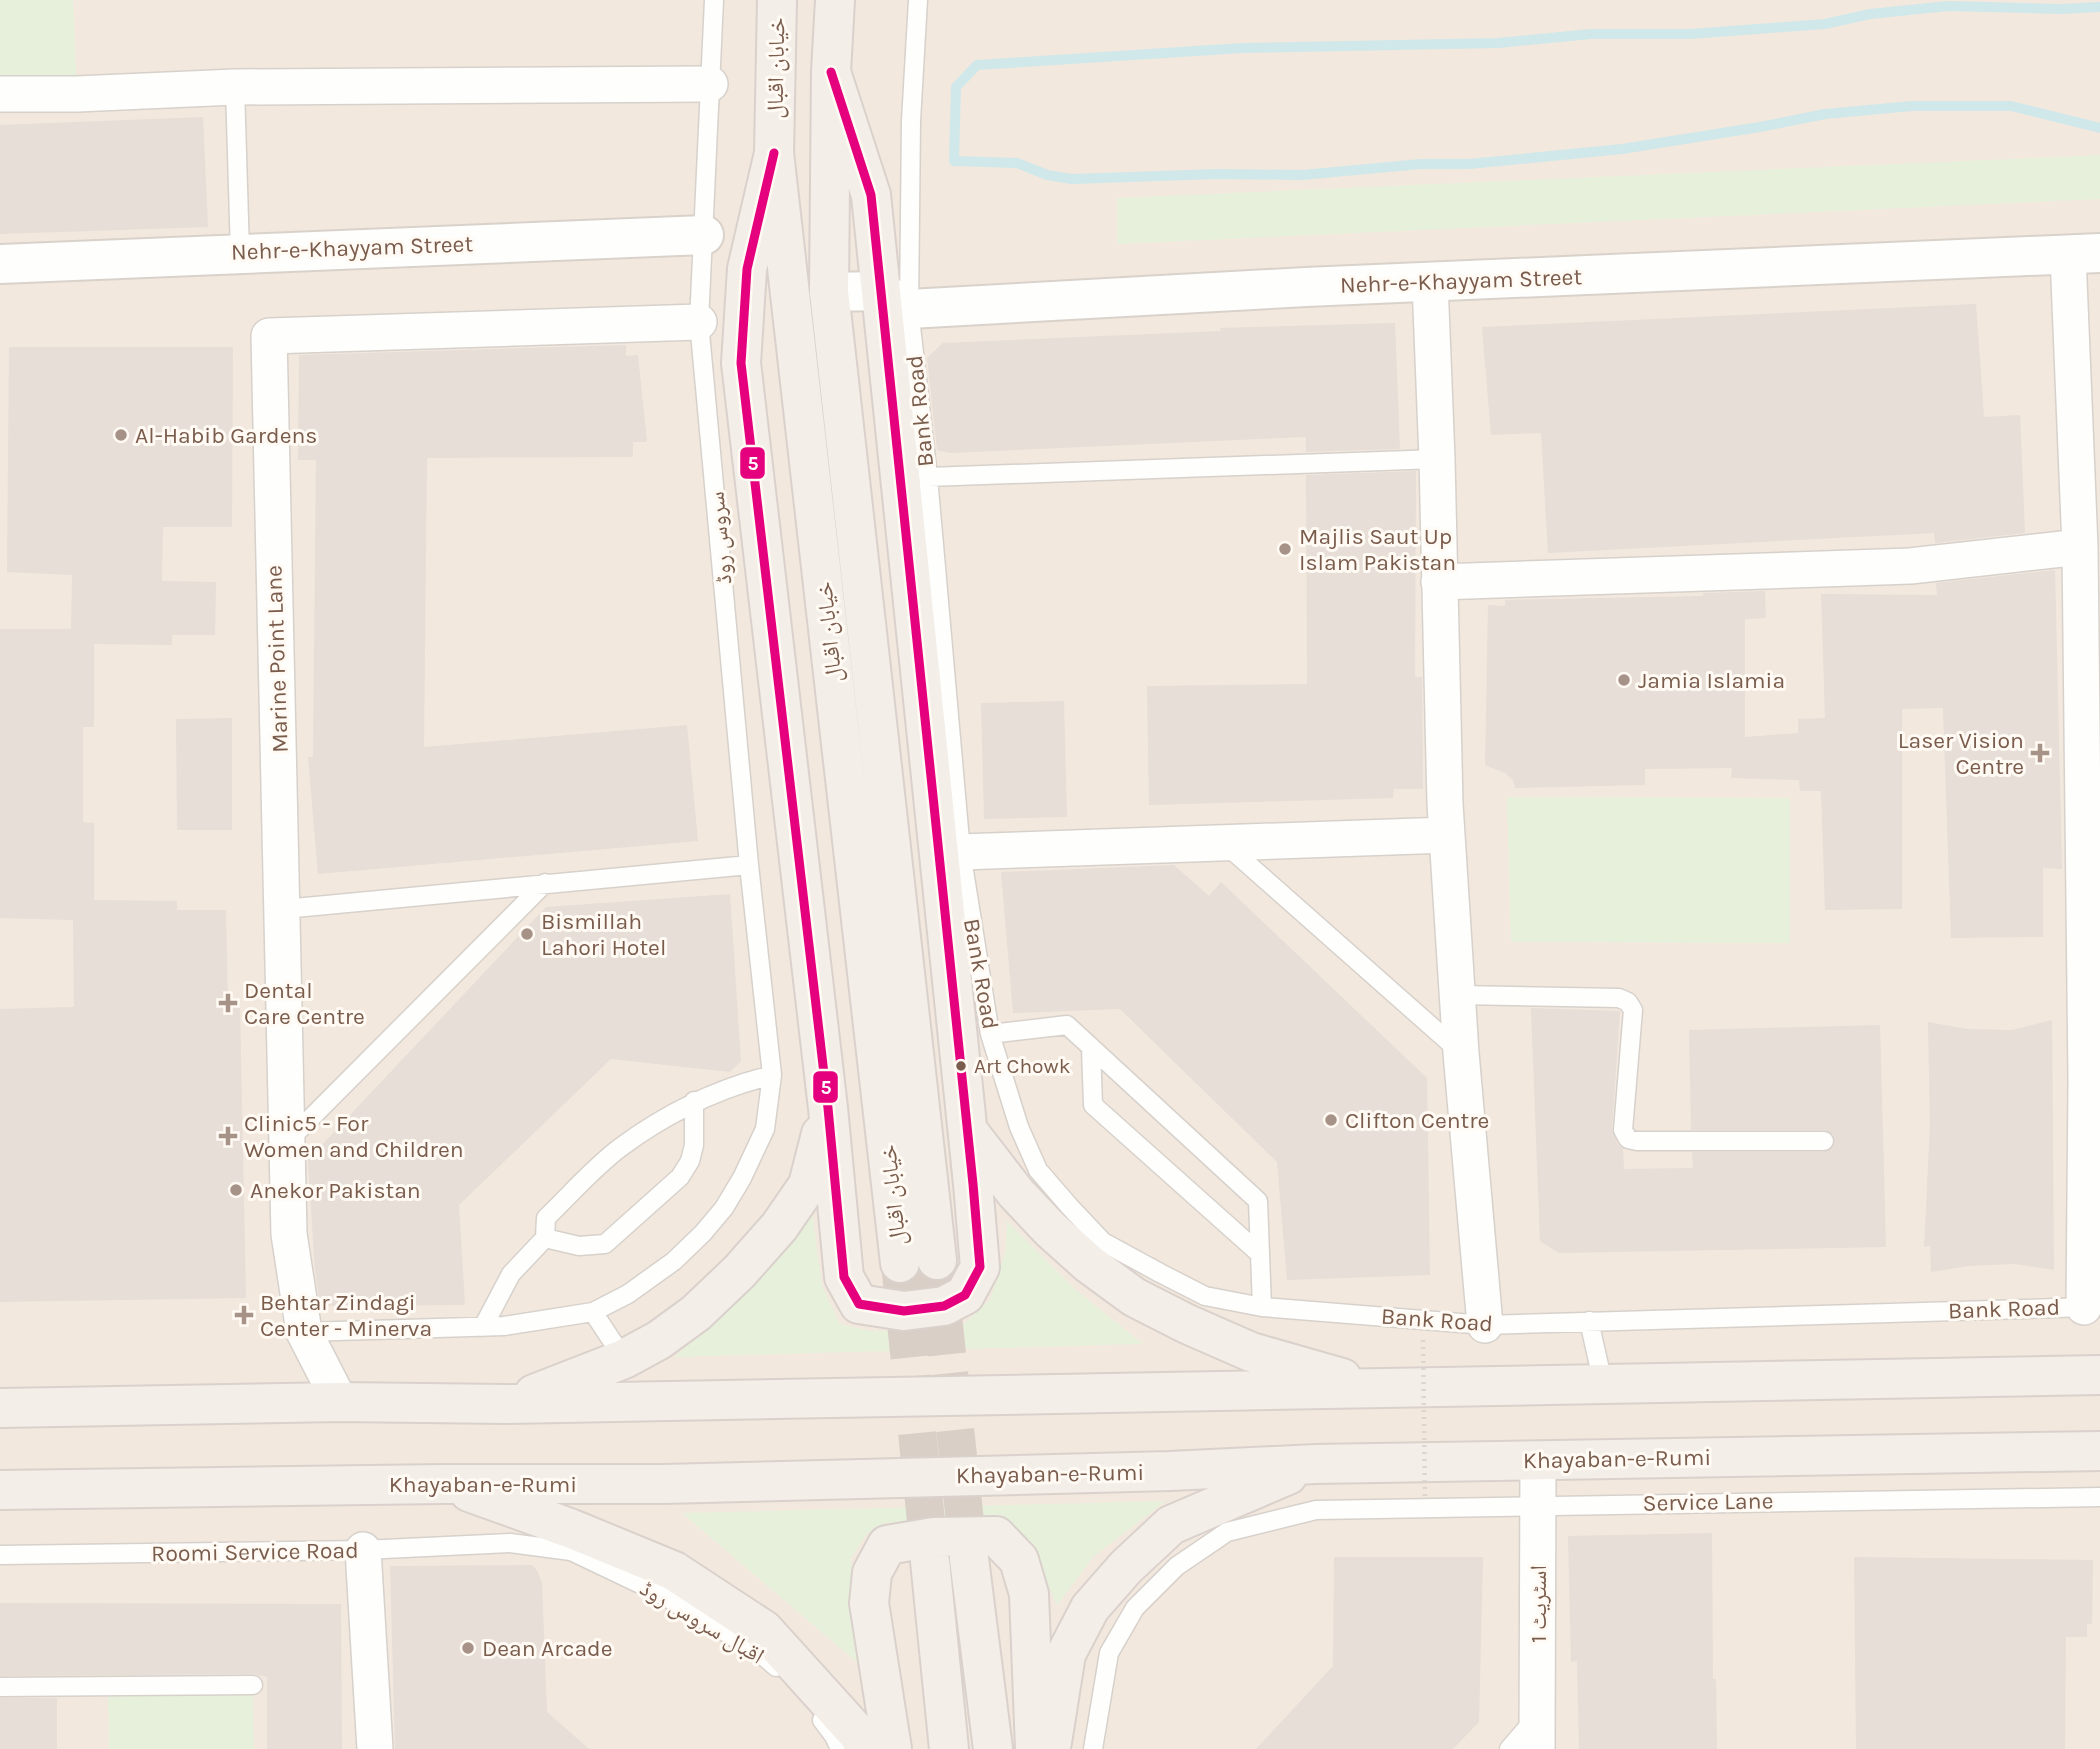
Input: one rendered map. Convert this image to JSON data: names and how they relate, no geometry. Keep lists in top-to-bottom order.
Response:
{
  "streets": {
    "main road": ["خیابان اقبال", "Khayaban-e-Rumi"],
    "street": ["Nehr-e-Khayyam Street", "Marine Point Lane", "اسٹریٹ 1"],
    "lane": [
      "Bank Road",
      "سروس روڈ",
      "Service Lane",
      "Roomi Service Road",
      "اقبال سروس روڈ"
    ]
  },
  "crossings": [
    ["خیابان اقبال", "Nehr-e-Khayyam Street"],
    ["Nehr-e-Khayyam Street", "Bank Road"],
    ["Nehr-e-Khayyam Street", "سروس روڈ"],
    ["سروس روڈ", "Marine Point Lane"],
    ["Khayaban-e-Rumi", "اسٹریٹ 1"],
    ["Service Lane", "اسٹریٹ 1"],
    ["Roomi Service Road", "اقبال سروس روڈ"]
  ],
  "places": {
    "other": [
      "Al-Habib Gardens",
      "Majlis Saut Up Islam Pakistan",
      "Jamia Islamia",
      "Bismillah Lahori Hotel",
      "Art Chowk",
      "Clifton Centre",
      "Anekor Pakistan",
      "Dean Arcade"
    ],
    "health": [
      "Laser Vision Centre",
      "Dental Care Centre",
      "Clinic5 - For Women and Children",
      "Behtar Zindagi Center - Minerva"
    ]
  },
  "lines": ["transit line 5"]
}
